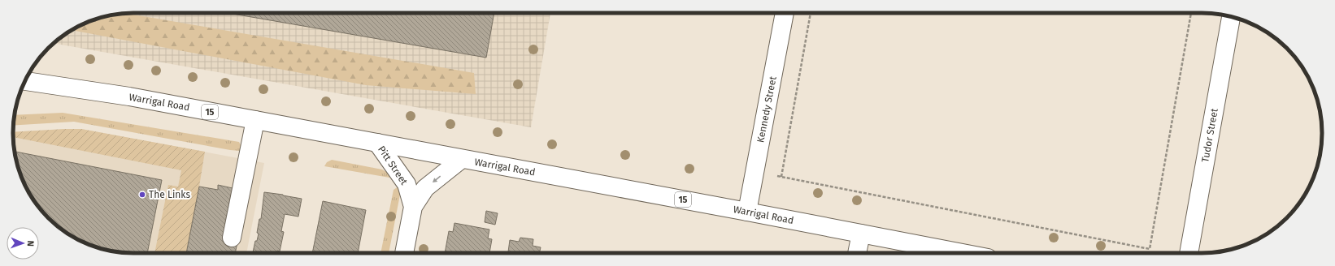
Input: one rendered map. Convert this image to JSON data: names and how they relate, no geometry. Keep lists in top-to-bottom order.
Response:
{
  "streets": {
    "main road": [
      "Warrigal Road",
      "Kennedy Street",
      "15",
      "Tudor Street",
      "Pitt Street"
    ]
  },
  "crossings": [
    ["Warrigal Road", "Kennedy Street"],
    ["Warrigal Road", "Pitt Street"]
  ],
  "one_way": ["Pitt Street"],
  "places": ["The Links"],
  "north": "right"
}
